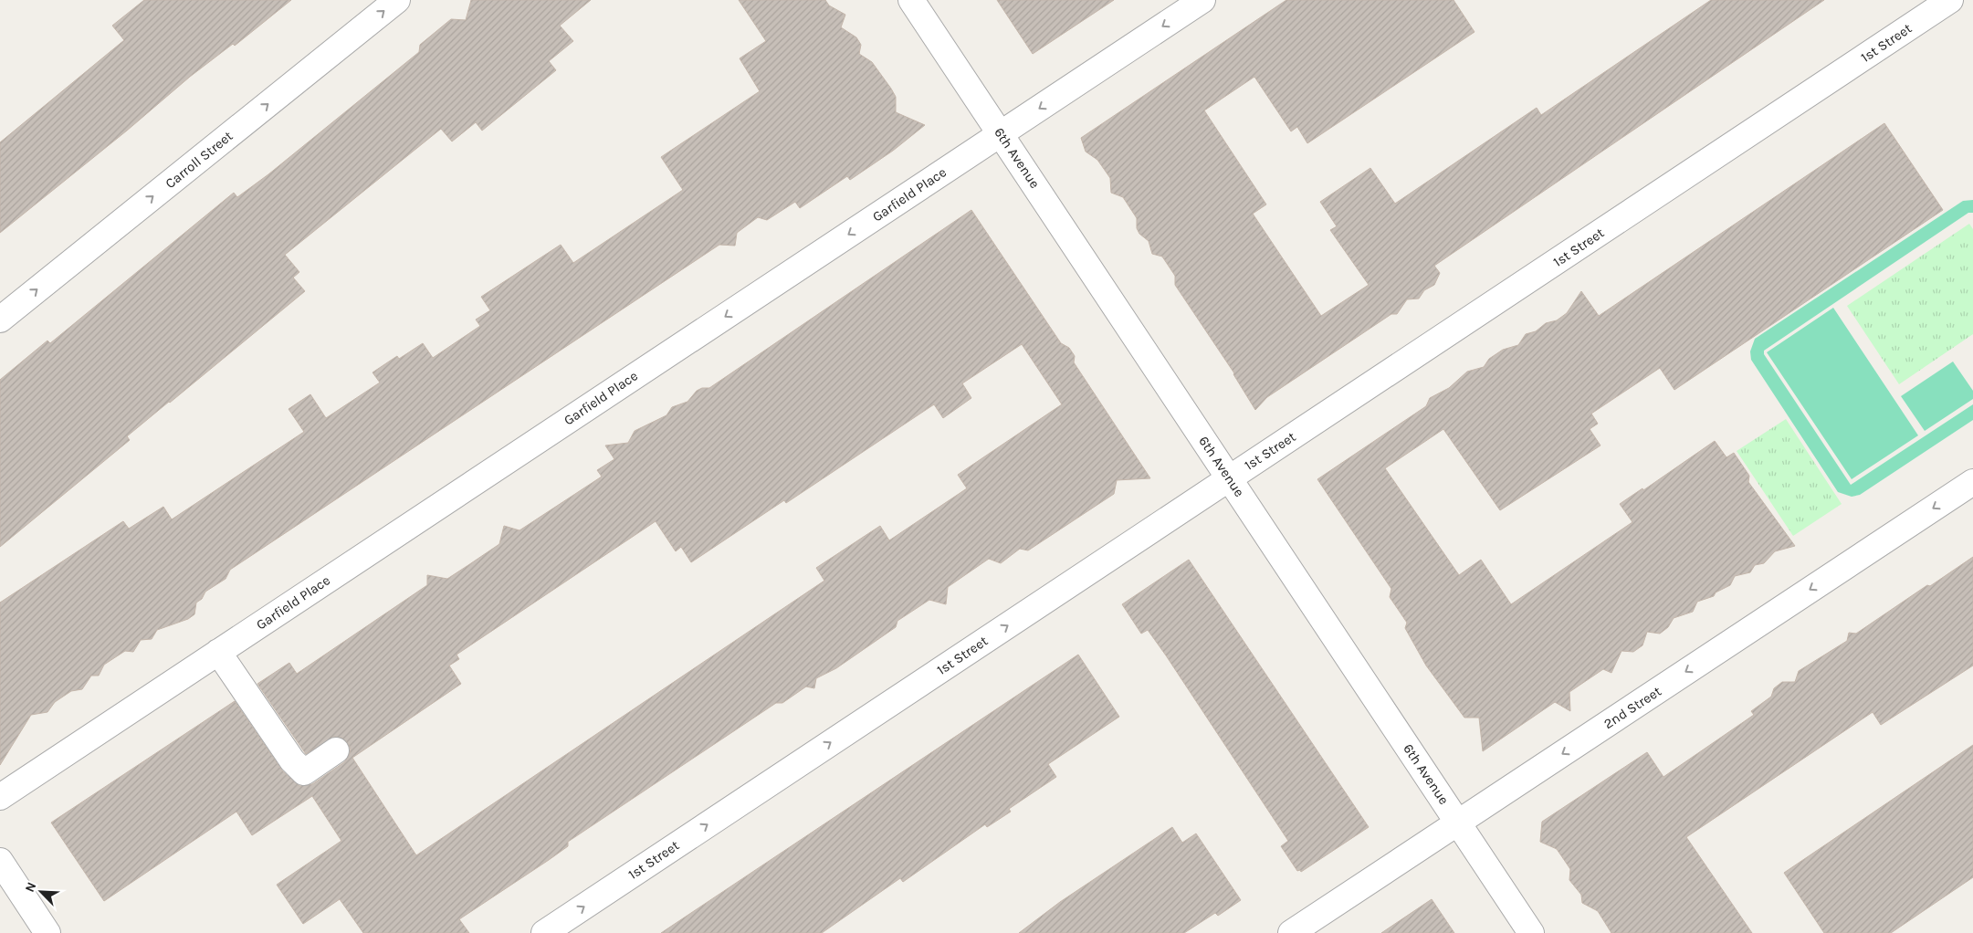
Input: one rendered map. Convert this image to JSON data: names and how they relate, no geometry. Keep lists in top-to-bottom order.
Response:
{
  "streets": {
    "street": [
      "1st Street",
      "6th Avenue",
      "Carroll Street",
      "Garfield Place",
      "2nd Street"
    ]
  },
  "crossings": [
    ["1st Street", "6th Avenue"],
    ["6th Avenue", "Garfield Place"],
    ["6th Avenue", "2nd Street"]
  ],
  "one_way": [
    "1st Street",
    "Carroll Street",
    "Garfield Place",
    "2nd Street"
  ],
  "north": "top left"
}
